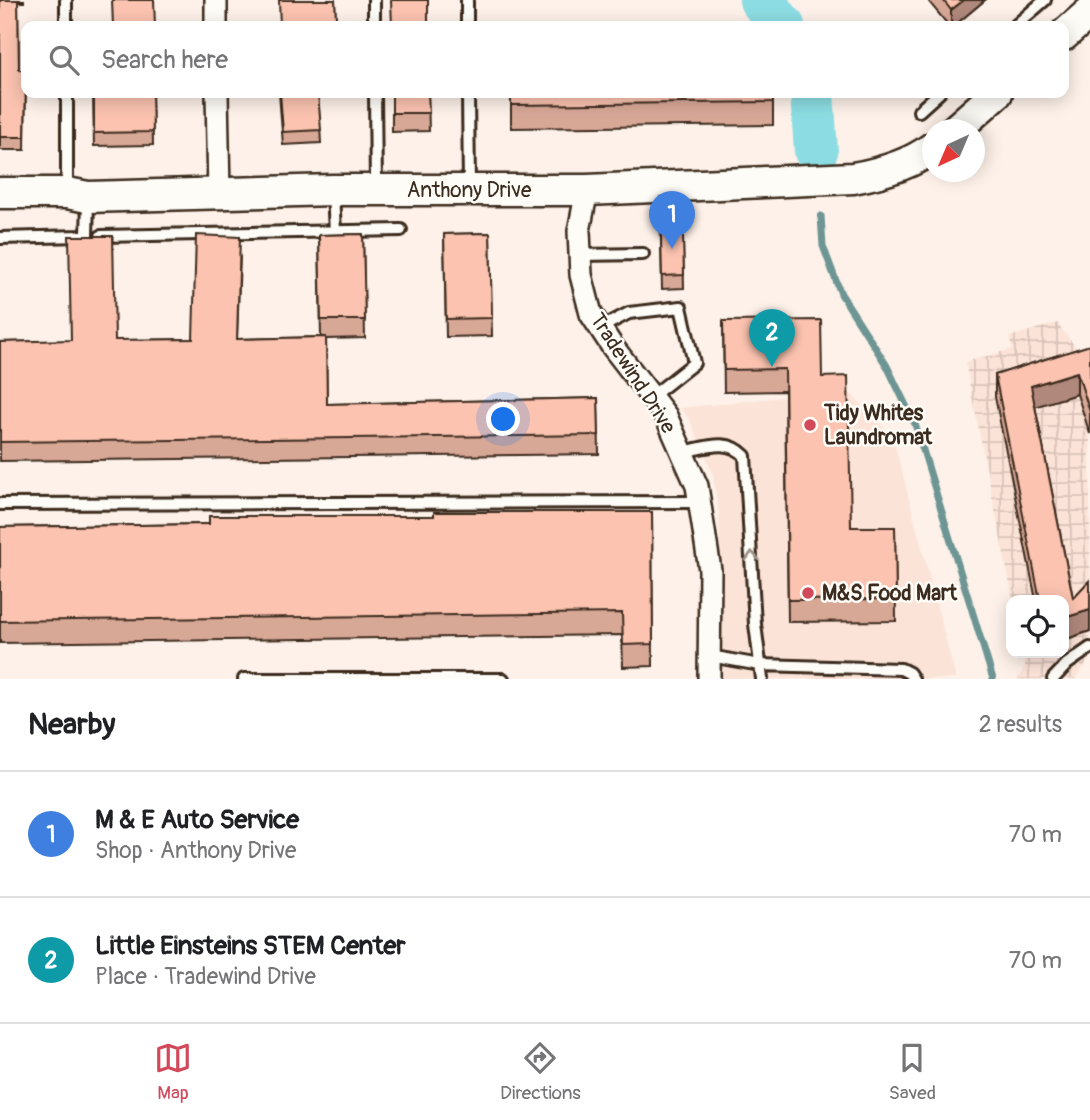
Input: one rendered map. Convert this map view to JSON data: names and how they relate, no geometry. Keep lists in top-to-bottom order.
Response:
{
  "streets": {
    "street": ["Anthony Drive", "Tradewind Drive"]
  },
  "crossings": [
    ["Anthony Drive", "Tradewind Drive"]
  ],
  "places": ["Tidy Whites Laundromat", "M&S Food Mart"],
  "north": "bottom left",
  "page": {
    "search": "Search here",
    "pins": ["1", "2"],
    "heading": ["Nearby", "2 results"],
    "list": [
      {
        "mark": "1",
        "name": "M & E Auto Service",
        "note": "Shop · Anthony Drive",
        "value": "70 m"
      },
      {
        "mark": "2",
        "name": "Little Einsteins STEM Center",
        "note": "Place · Tradewind Drive",
        "value": "70 m"
      }
    ],
    "nav": ["Map", "Directions", "Saved"]
  }
}
